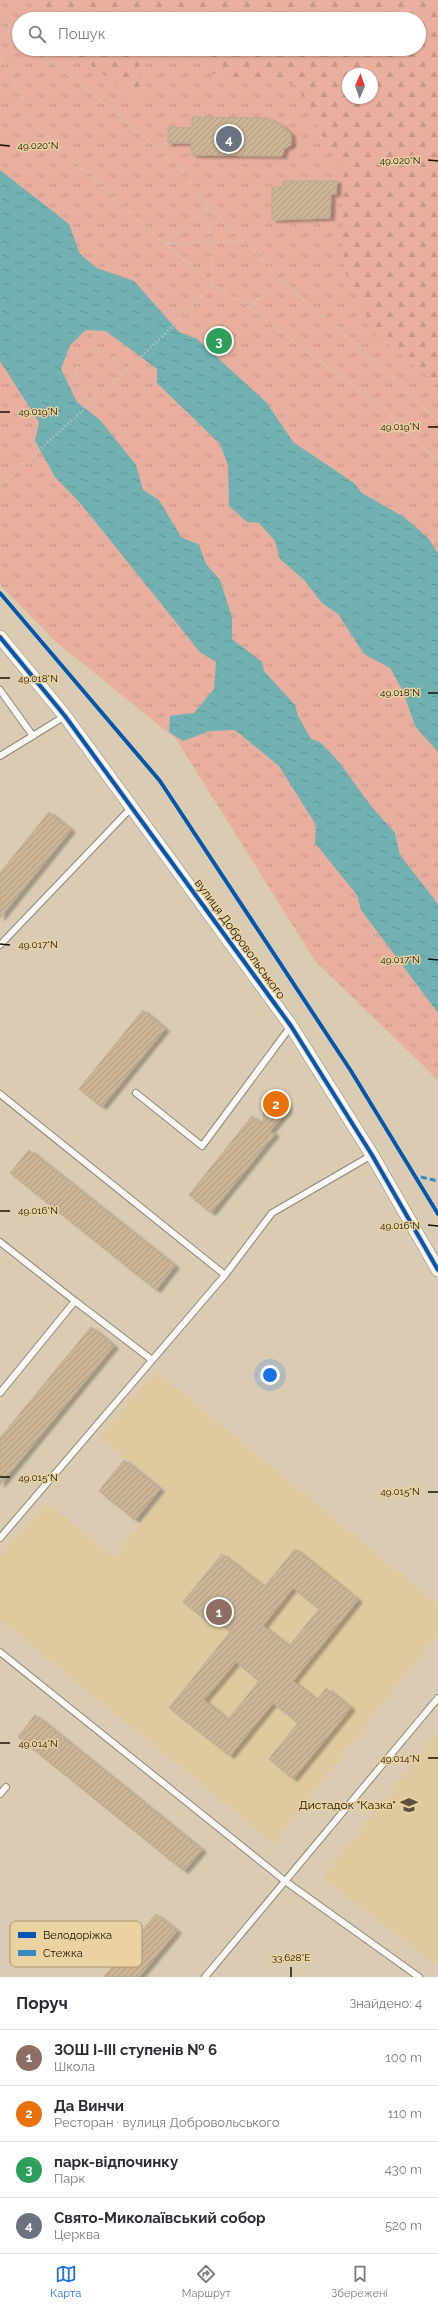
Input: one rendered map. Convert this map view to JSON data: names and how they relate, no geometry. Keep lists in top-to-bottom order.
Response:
{
  "streets": {
    "street": ["вулиця Добровольського"]
  },
  "places": {
    "school or university": ["Дистадок \"Казка\""]
  },
  "legend": ["Велодоріжка", "Стежка"],
  "north": "top",
  "page": {
    "search": "Пошук",
    "pins": [
      "4",
      "3",
      "2",
      "1"
    ],
    "heading": ["Поруч", "Знайдено: 4"],
    "list": [
      {
        "mark": "1",
        "name": "ЗОШ І-ІІІ ступенів № 6",
        "note": "Школа",
        "value": "100 m"
      },
      {
        "mark": "2",
        "name": "Да Винчи",
        "note": "Ресторан · вулиця Добровольського",
        "value": "110 m"
      },
      {
        "mark": "3",
        "name": "парк-відпочинку",
        "note": "Парк",
        "value": "430 m"
      },
      {
        "mark": "4",
        "name": "Свято-Миколаївський собор",
        "note": "Церква",
        "value": "520 m"
      }
    ],
    "nav": ["Карта", "Маршрут", "Збережені"]
  },
  "coordinates": [
    "49.020°N",
    "49.019°N",
    "49.018°N",
    "49.017°N",
    "49.016°N",
    "49.015°N",
    "49.014°N",
    "33.628°E"
  ]
}
